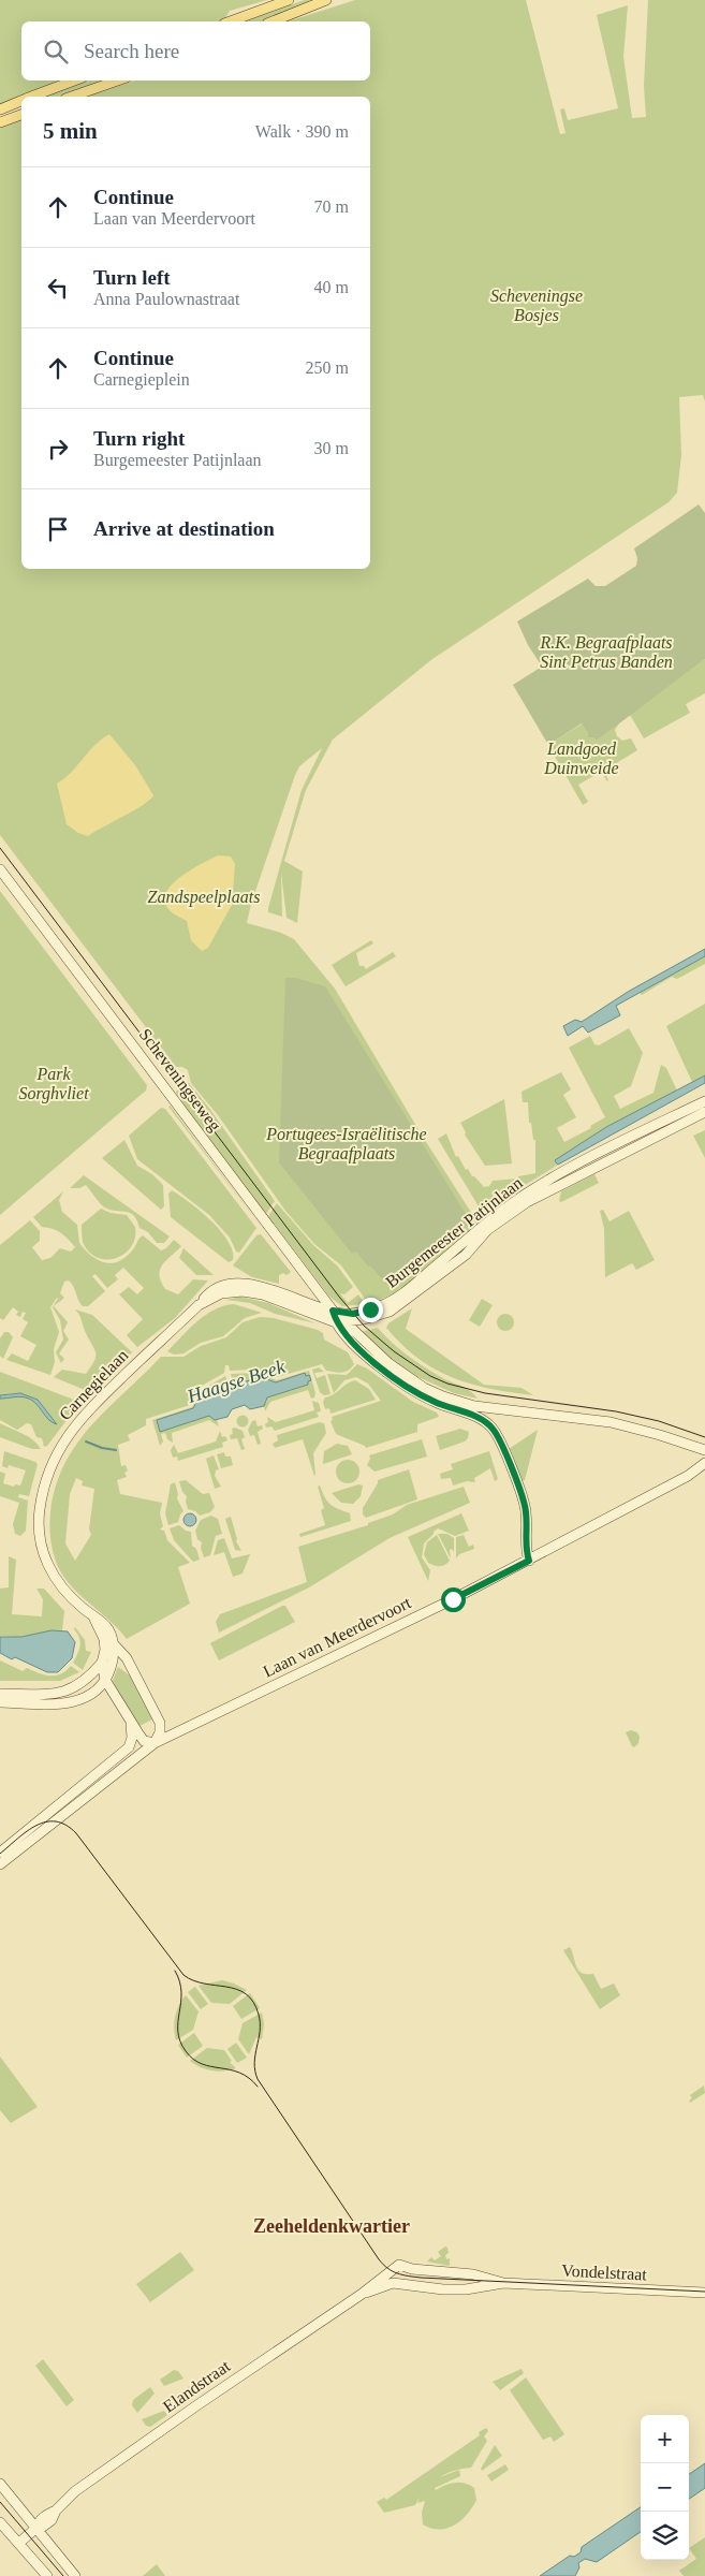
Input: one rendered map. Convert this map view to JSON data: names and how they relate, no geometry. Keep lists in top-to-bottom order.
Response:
{
  "streets": {
    "street": [
      "Scheveningseweg",
      "Burgemeester Patijnlaan",
      "Carnegielaan",
      "Laan van Meerdervoort",
      "Vondelstraat",
      "Elandstraat"
    ]
  },
  "crossings": [
    ["Scheveningseweg", "Burgemeester Patijnlaan"],
    ["Scheveningseweg", "Carnegielaan"],
    ["Burgemeester Patijnlaan", "Carnegielaan"],
    ["Carnegielaan", "Laan van Meerdervoort"],
    ["Vondelstraat", "Elandstraat"]
  ],
  "districts": ["Zeeheldenkwartier"],
  "water": ["Haagse Beek"],
  "parks": [
    "Scheveningse Bosjes",
    "R.K. Begraafplaats Sint Petrus Banden",
    "Landgoed Duinweide",
    "Zandspeelplaats",
    "Park Sorghvliet",
    "Portugees-Israëlitische Begraafplaats"
  ],
  "page": {
    "search": "Search here",
    "heading": ["5 min", "Walk · 390 m"],
    "list": [
      ["Continue", "Laan van Meerdervoort", "70 m"],
      ["Turn left", "Anna Paulownastraat", "40 m"],
      ["Continue", "Carnegieplein", "250 m"],
      ["Turn right", "Burgemeester Patijnlaan", "30 m"],
      "Arrive at destination"
    ],
    "map_buttons": ["+", "−"]
  }
}
